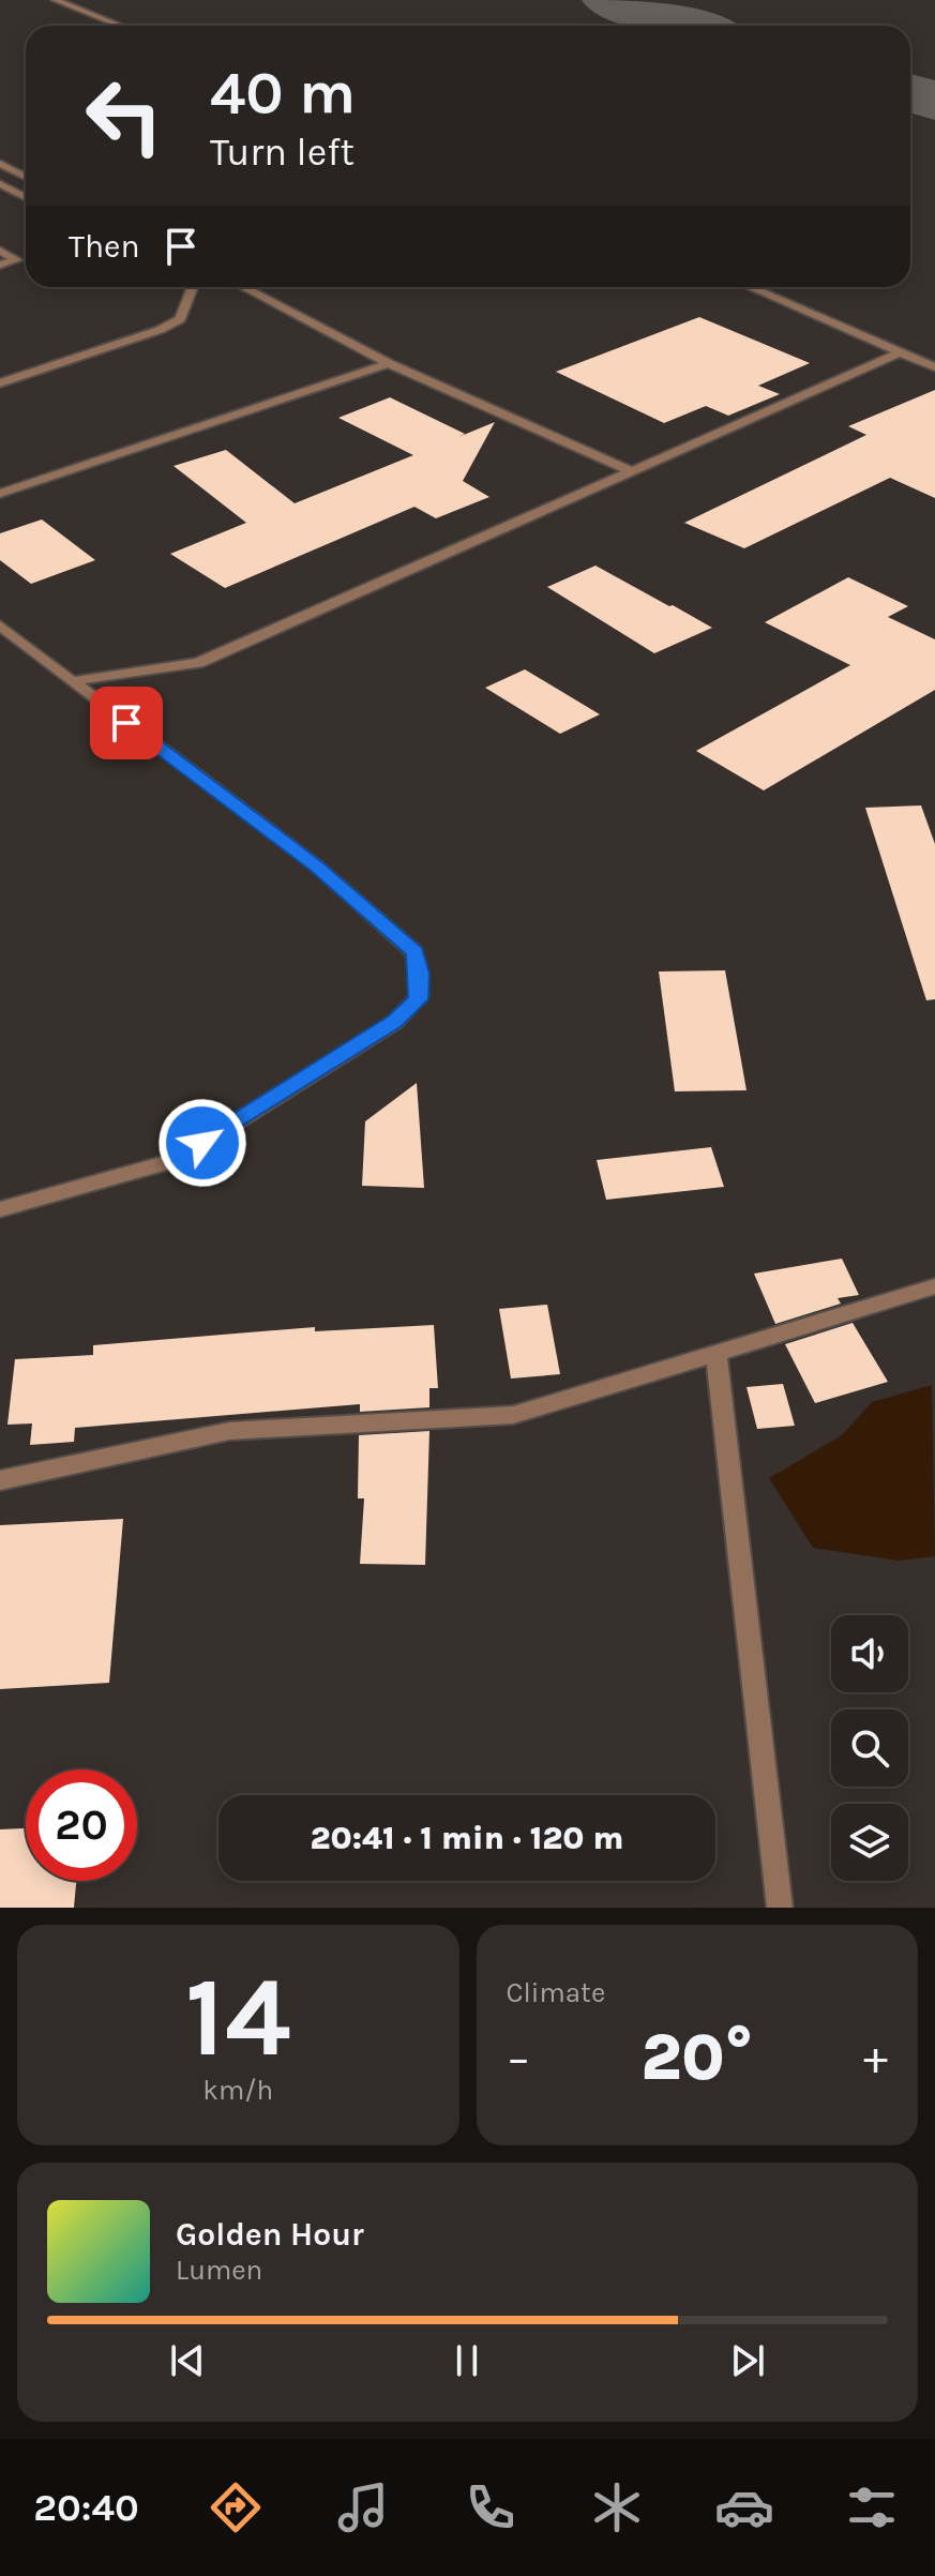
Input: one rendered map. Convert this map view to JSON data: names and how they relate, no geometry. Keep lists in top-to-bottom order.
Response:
{
  "page": {
    "turn": ["40 m", "Turn left"],
    "then": "Then",
    "limit": "20",
    "trip": "20:41 · 1 min · 120 m",
    "tile": [
      ["14", "km/h"],
      "Climate"
    ],
    "heat": ["−", "20°", "+"],
    "song": ["Golden Hour", "Lumen"],
    "tabs": "20:40"
  }
}
